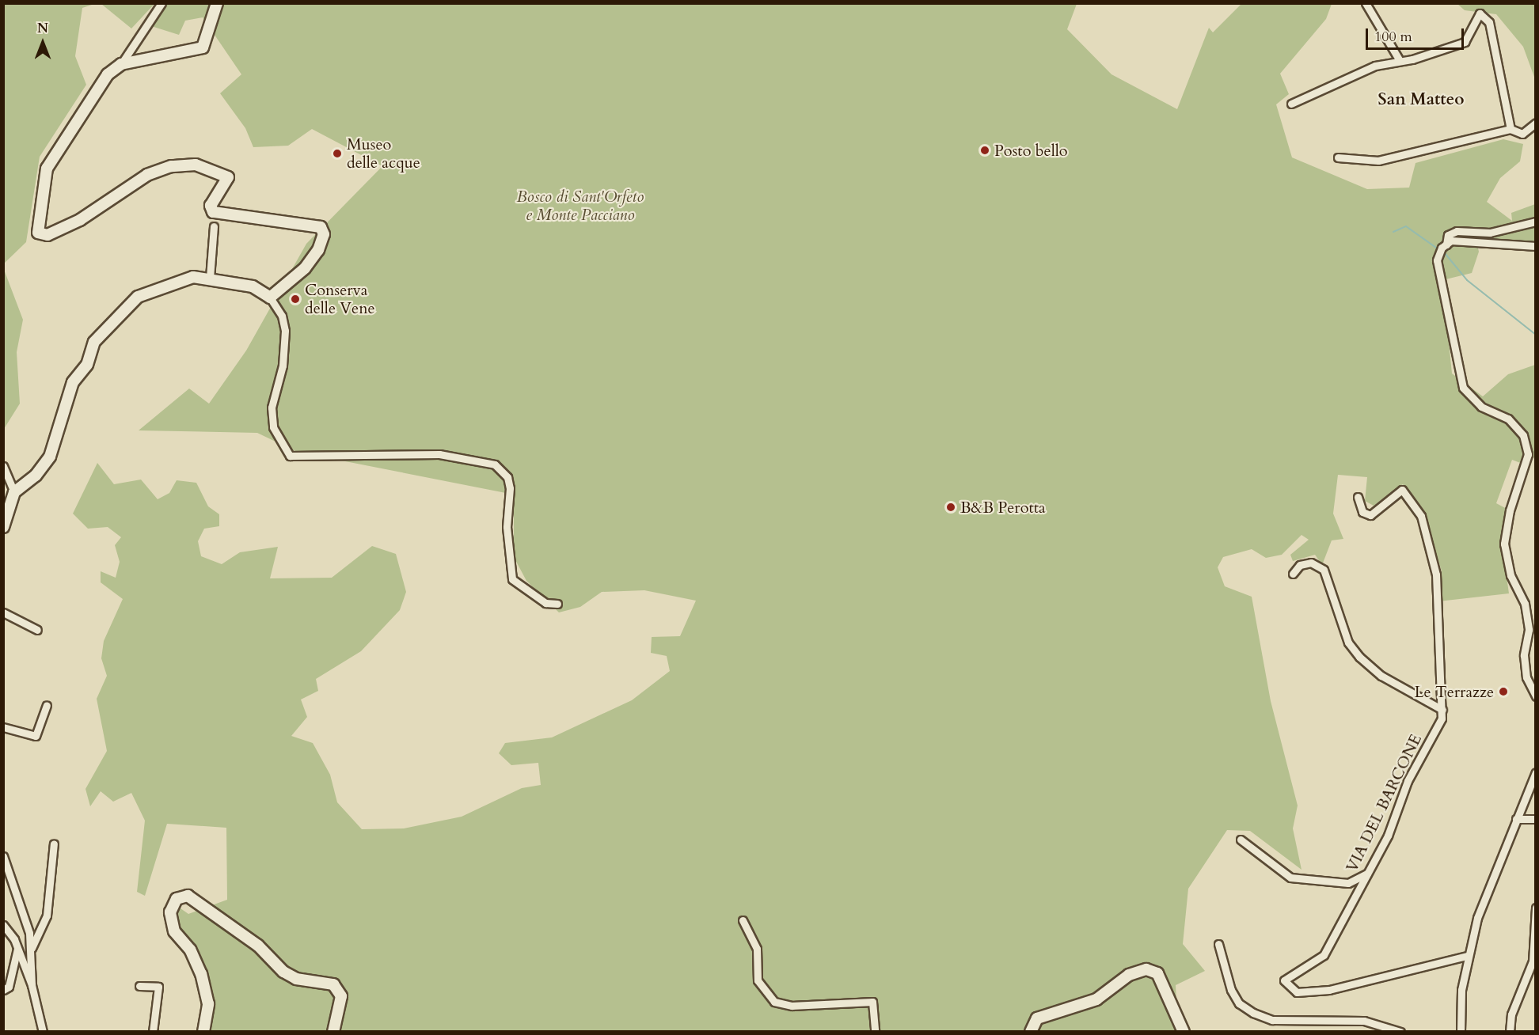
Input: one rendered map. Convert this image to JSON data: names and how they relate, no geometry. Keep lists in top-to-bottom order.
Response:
{
  "streets": {
    "street": ["VIA DEL BARCONE"]
  },
  "districts": ["San Matteo"],
  "parks": ["Bosco di Sant'Orfeto e Monte Pacciano"],
  "places": [
    "Posto bello",
    "Museo delle acque",
    "Conserva delle Vene",
    "B&B Perotta",
    "Le Terrazze"
  ],
  "scale_bar": "100 m",
  "north": "top"
}
